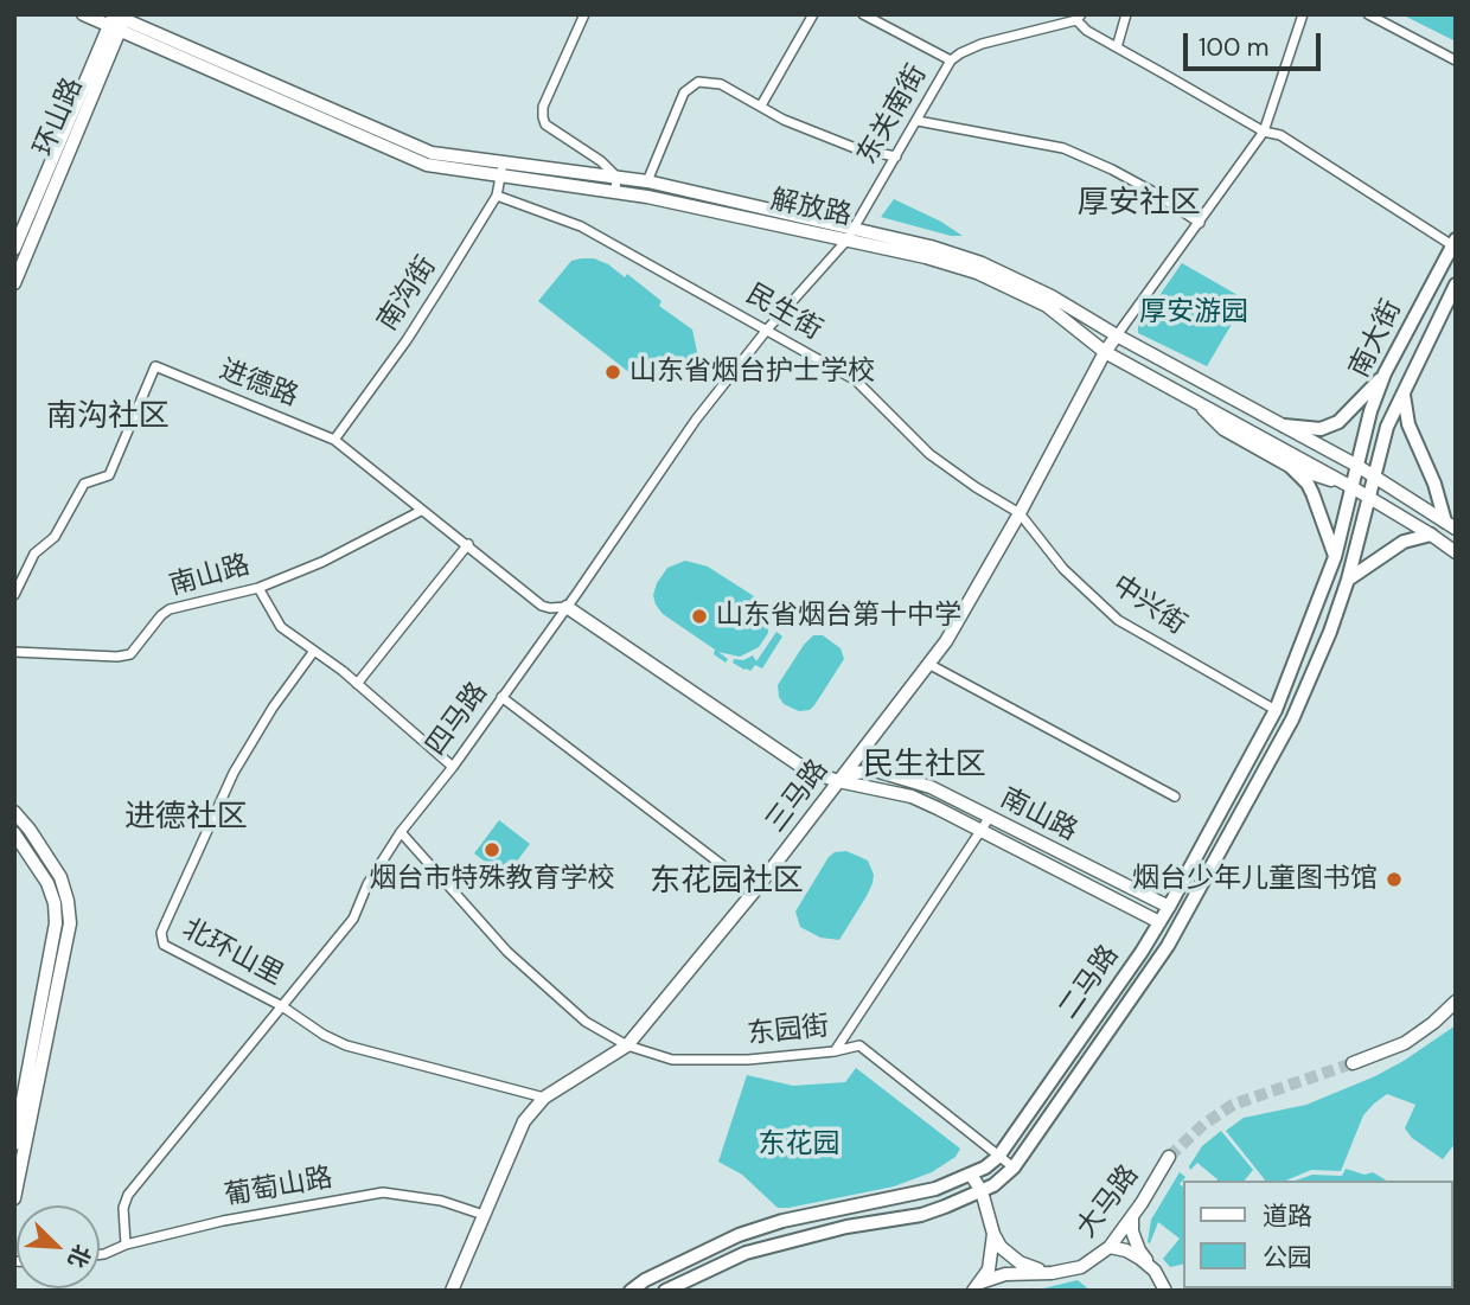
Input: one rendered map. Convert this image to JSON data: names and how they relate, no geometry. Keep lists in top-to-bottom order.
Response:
{
  "streets": {
    "main road": [
      "环山路",
      "解放路",
      "南大街",
      "南山路",
      "三马路",
      "二马路",
      "大马路"
    ],
    "street": [
      "东关南街",
      "南沟街",
      "民生街",
      "进德路",
      "中兴街",
      "四马路",
      "北环山里",
      "东园街",
      "葡萄山路"
    ]
  },
  "crossings": [
    ["东关南街", "解放路"],
    ["东关南街", "四马路"],
    ["环山路", "解放路"],
    ["解放路", "南沟街"],
    ["解放路", "南大街"],
    ["解放路", "四马路"],
    ["解放路", "三马路"],
    ["解放路", "二马路"],
    ["南沟街", "民生街"],
    ["南沟街", "进德路"],
    ["民生街", "中兴街"],
    ["民生街", "四马路"],
    ["民生街", "三马路"],
    ["南大街", "二马路"],
    ["进德路", "南山路"],
    ["进德路", "四马路"],
    ["南山路", "四马路"],
    ["南山路", "三马路"],
    ["南山路", "二马路"],
    ["中兴街", "三马路"],
    ["中兴街", "二马路"],
    ["四马路", "北环山里"],
    ["四马路", "东园街"],
    ["四马路", "葡萄山路"],
    ["三马路", "北环山里"],
    ["三马路", "东园街"],
    ["三马路", "葡萄山路"],
    ["二马路", "东园街"]
  ],
  "districts": [
    "厚安社区",
    "南沟社区",
    "民生社区",
    "进德社区",
    "东花园社区"
  ],
  "parks": ["厚安游园", "东花园"],
  "places": [
    "山东省烟台护士学校",
    "山东省烟台第十中学",
    "烟台市特殊教育学校",
    "烟台少年儿童图书馆"
  ],
  "legend": ["道路", "公园"],
  "scale_bar": "100 m",
  "north": "bottom right"
}
